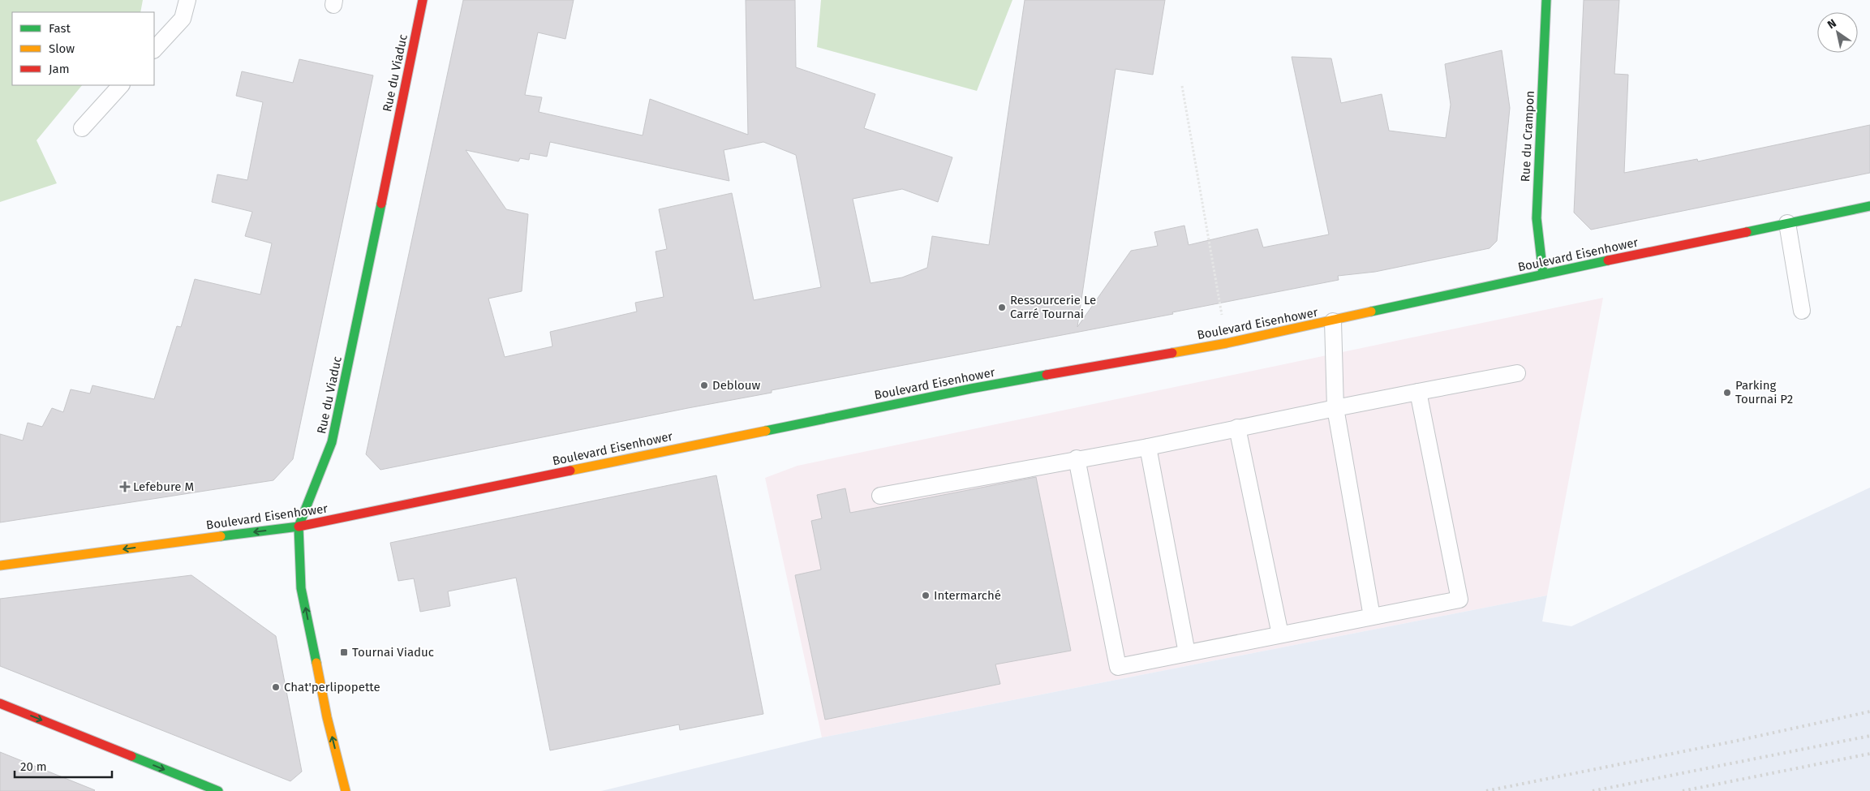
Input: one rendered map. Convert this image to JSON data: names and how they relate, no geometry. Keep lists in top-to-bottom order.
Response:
{
  "streets": {
    "street": ["Rue du Viaduc", "Rue du Crampon", "Boulevard Eisenhower"]
  },
  "crossings": [
    ["Rue du Viaduc", "Boulevard Eisenhower"],
    ["Rue du Crampon", "Boulevard Eisenhower"]
  ],
  "places": {
    "other": [
      "Ressourcerie Le Carré Tournai",
      "Deblouw",
      "Parking Tournai P2",
      "Intermarché",
      "Chat'perlipopette"
    ],
    "health": ["Lefebure M"],
    "transit": ["Tournai Viaduc"]
  },
  "legend": ["Fast", "Slow", "Jam"],
  "scale_bar": "20 m",
  "north": "top left"
}
